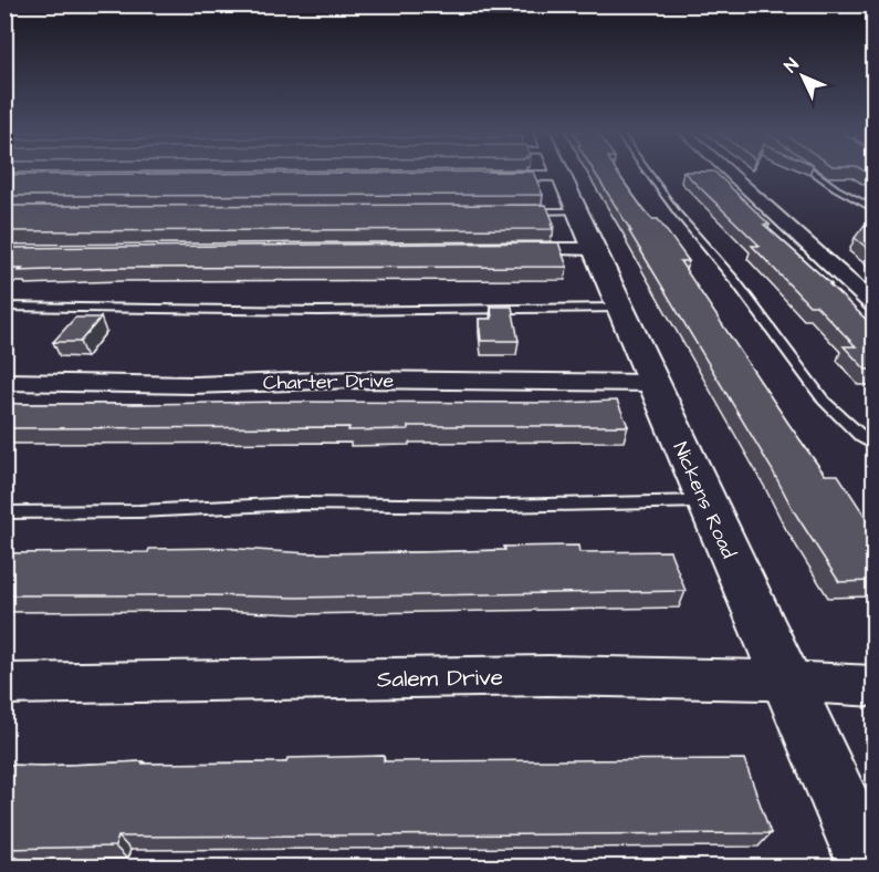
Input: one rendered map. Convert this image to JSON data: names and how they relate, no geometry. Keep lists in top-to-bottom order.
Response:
{
  "streets": {
    "street": ["Charter Drive", "Nickens Road", "Salem Drive"]
  },
  "crossings": [
    ["Charter Drive", "Nickens Road"],
    ["Nickens Road", "Salem Drive"]
  ],
  "north": "top left"
}
